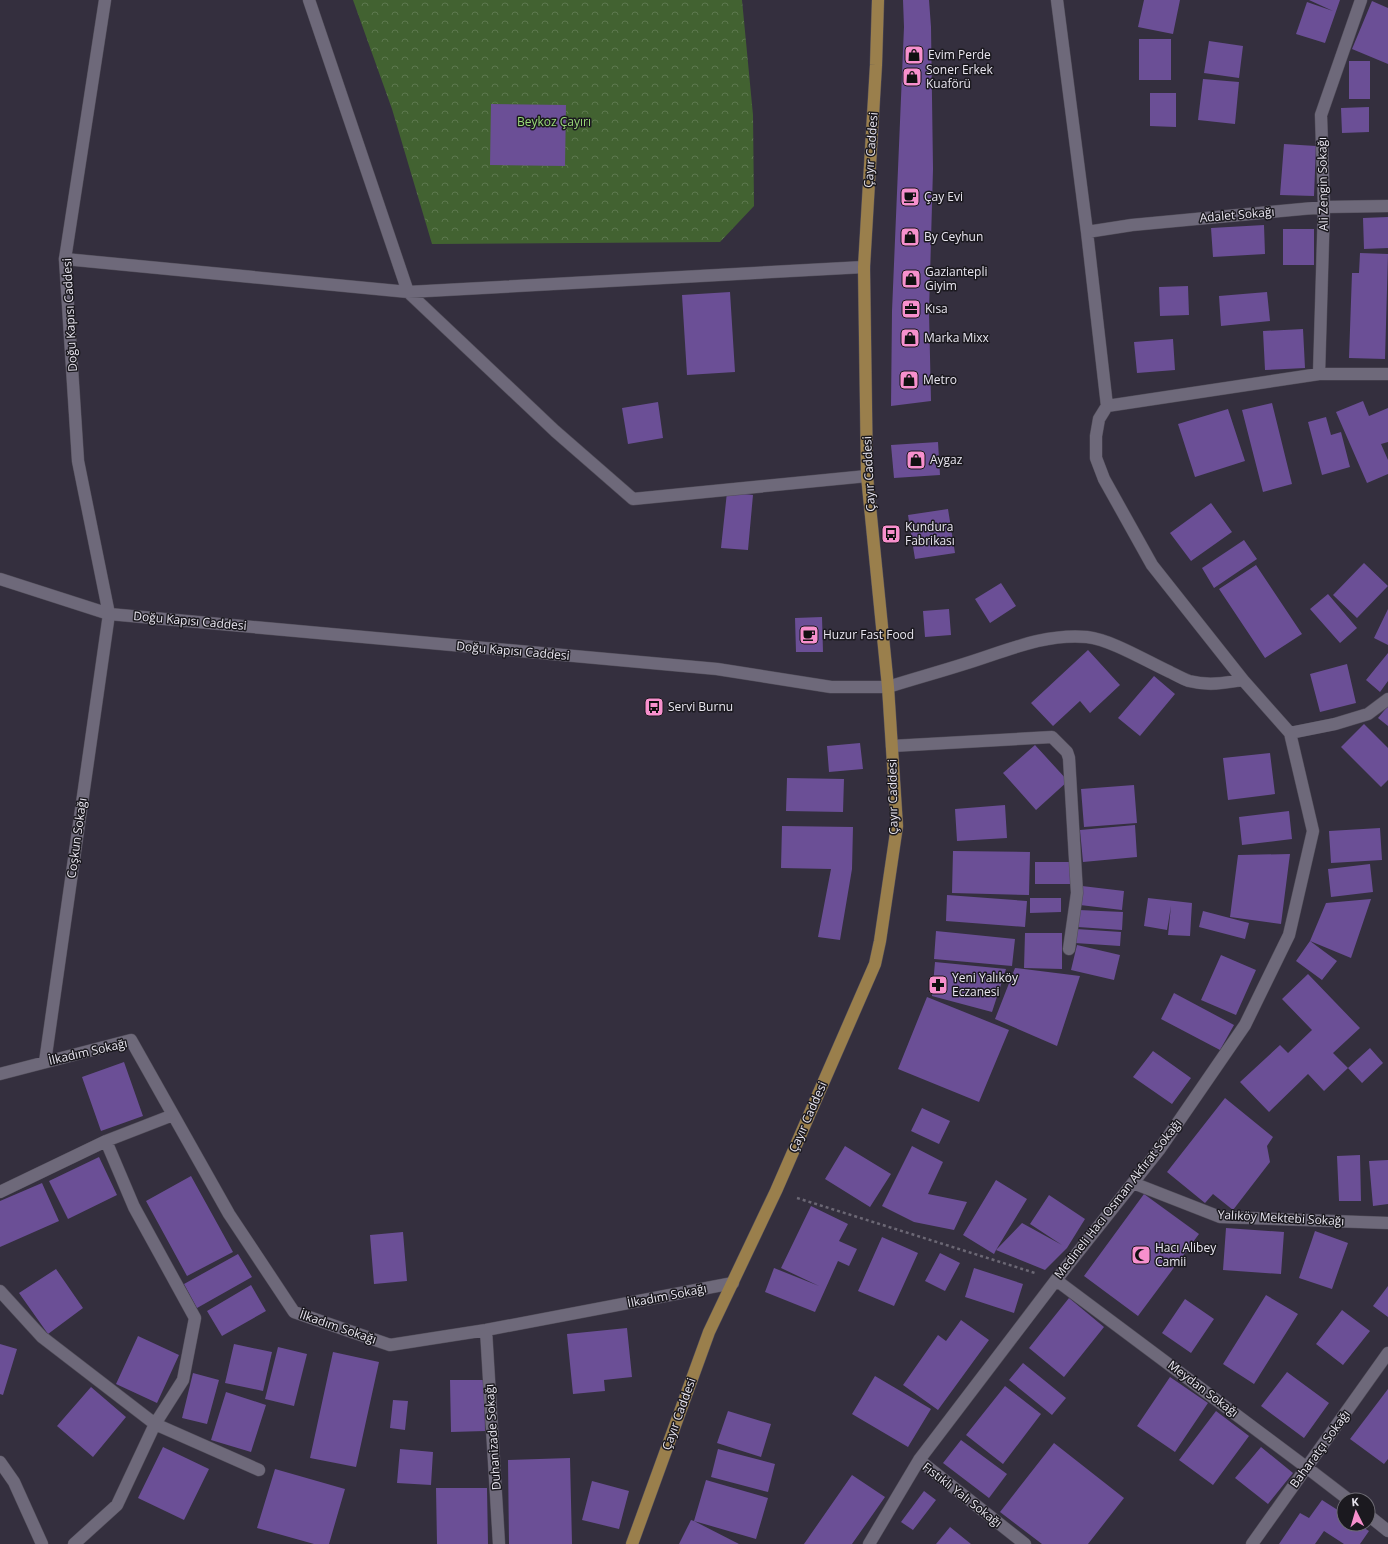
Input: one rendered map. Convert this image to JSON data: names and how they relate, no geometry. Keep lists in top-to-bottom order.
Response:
{
  "streets": {
    "main road": ["Çayır Caddesi"],
    "street": [
      "Ali Zengin Sokağı",
      "Adalet Sokağı",
      "Doğu Kapısı Caddesi",
      "Coşkun Sokağı",
      "İlkadım Sokağı",
      "Medineli Hacı Osman Akfırat Sokağı",
      "Yalıköy Mektebi Sokağı",
      "Meydan Sokağı",
      "Duhanizade Sokağı",
      "Baharatçı Sokağı",
      "Fıstıklı Yalı Sokağı"
    ]
  },
  "crossings": [
    ["Çayır Caddesi", "Doğu Kapısı Caddesi"],
    ["Çayır Caddesi", "İlkadım Sokağı"],
    ["Ali Zengin Sokağı", "Adalet Sokağı"],
    ["Doğu Kapısı Caddesi", "Coşkun Sokağı"],
    ["Coşkun Sokağı", "İlkadım Sokağı"],
    ["İlkadım Sokağı", "Duhanizade Sokağı"],
    ["Medineli Hacı Osman Akfırat Sokağı", "Yalıköy Mektebi Sokağı"],
    ["Medineli Hacı Osman Akfırat Sokağı", "Meydan Sokağı"],
    ["Medineli Hacı Osman Akfırat Sokağı", "Fıstıklı Yalı Sokağı"],
    ["Meydan Sokağı", "Baharatçı Sokağı"]
  ],
  "parks": ["Beykoz Çayırı"],
  "places": {
    "shop": [
      "Evim Perde",
      "Soner Erkek Kuaförü",
      "By Ceyhun",
      "Gaziantepli Giyim",
      "Marka Mixx",
      "Metro",
      "Aygaz"
    ],
    "cafe": ["Çay Evi", "Huzur Fast Food"],
    "office": ["Kısa"],
    "bus stop": ["Kundura Fabrikası", "Servi Burnu"],
    "pharmacy": ["Yeni Yalıköy Eczanesi"],
    "mosque": ["Hacı Alibey Camii"]
  },
  "north": "top"
}
